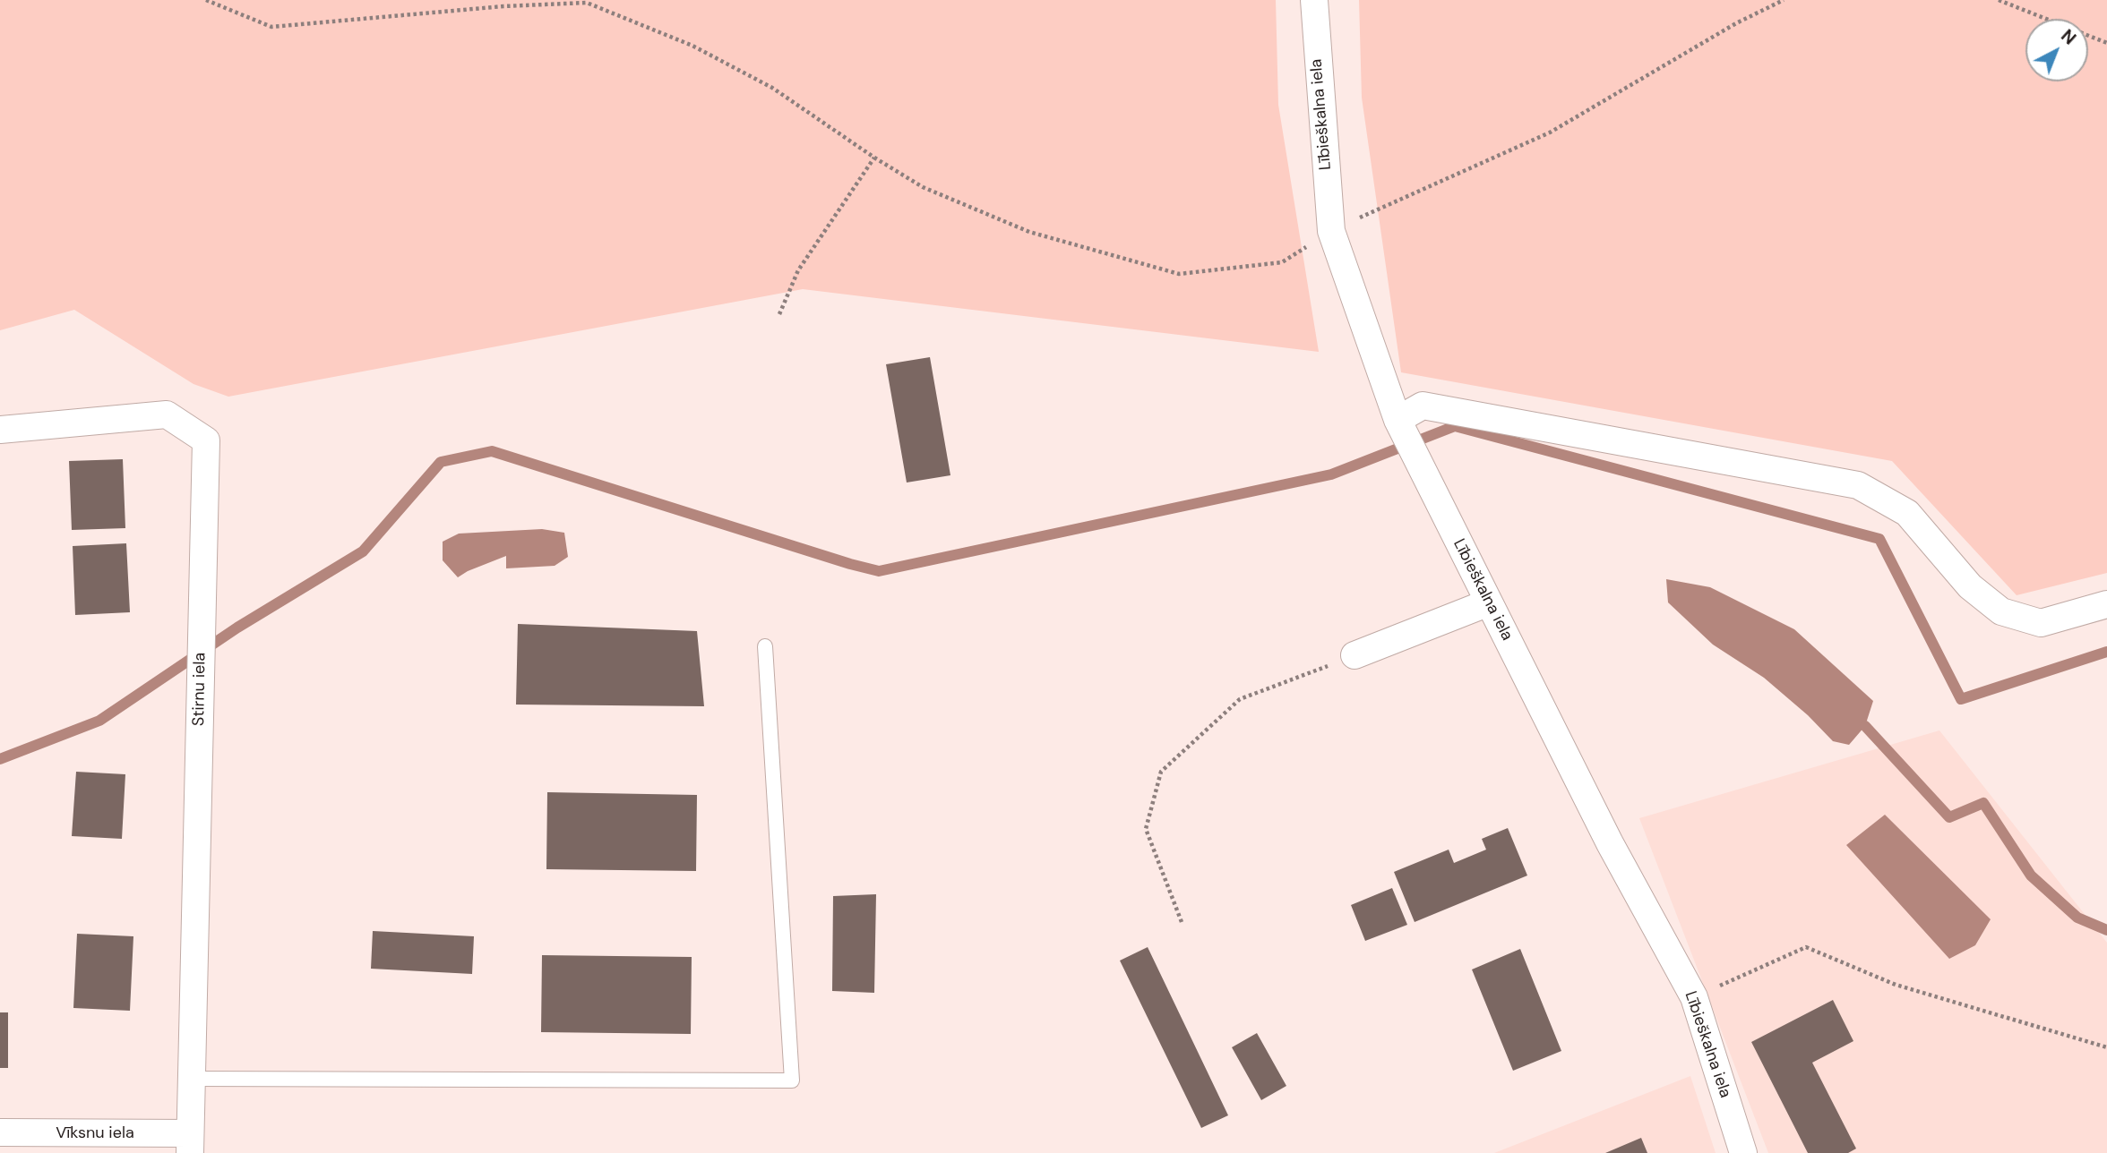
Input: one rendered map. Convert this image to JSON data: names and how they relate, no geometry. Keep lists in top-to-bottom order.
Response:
{
  "streets": {
    "street": ["Lībieškalna iela", "Stirnu iela", "Vīksnu iela"]
  },
  "crossings": [
    ["Stirnu iela", "Vīksnu iela"]
  ],
  "north": "top right"
}
